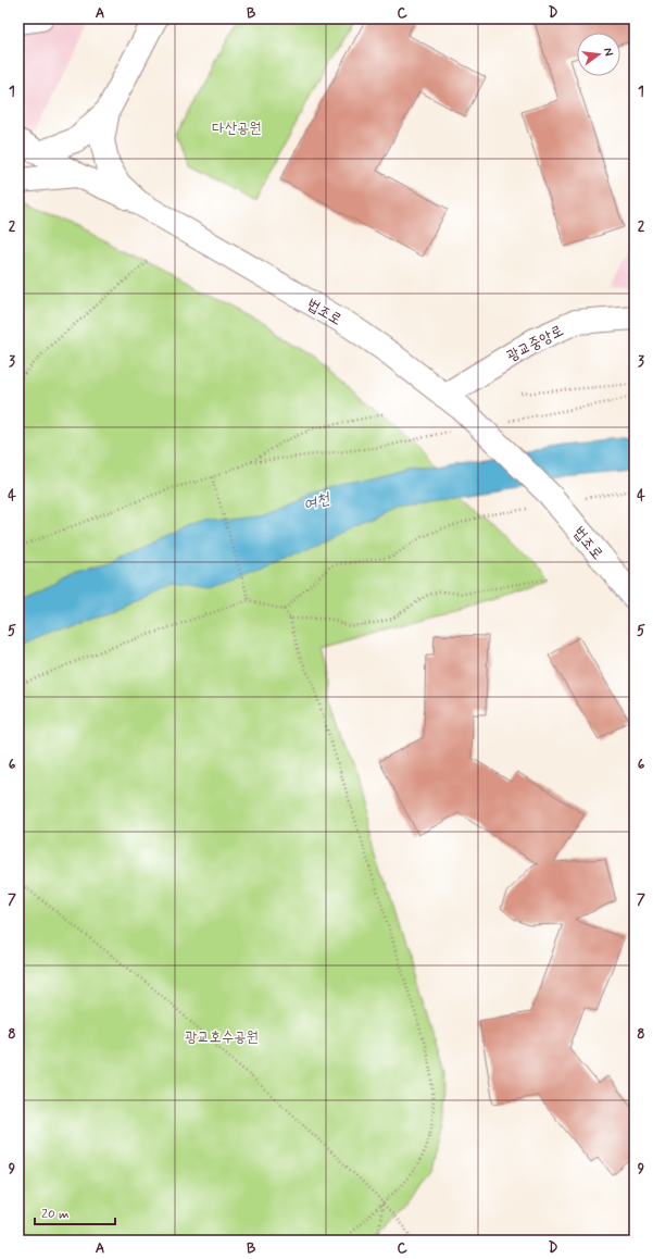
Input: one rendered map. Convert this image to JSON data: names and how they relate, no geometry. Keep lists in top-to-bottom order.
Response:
{
  "streets": {
    "street": ["법조로", "광교중앙로"]
  },
  "crossings": [
    ["법조로", "광교중앙로"]
  ],
  "water": ["여천"],
  "parks": ["다산공원", "광교호수공원"],
  "scale_bar": "20 m",
  "north": "right",
  "grid": {
    "columns": [
      "A",
      "B",
      "C",
      "D"
    ],
    "rows": [
      "1",
      "2",
      "3",
      "4",
      "5",
      "6",
      "7",
      "8",
      "9"
    ]
  }
}
